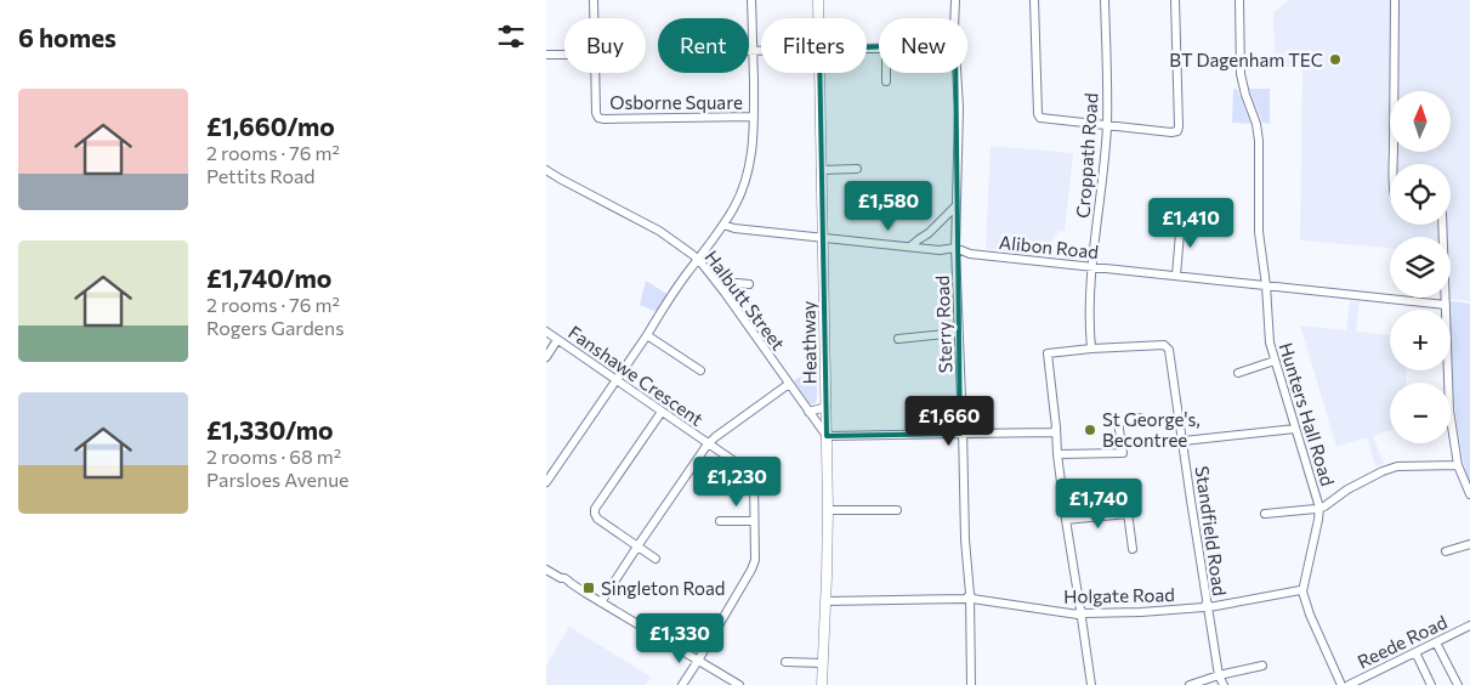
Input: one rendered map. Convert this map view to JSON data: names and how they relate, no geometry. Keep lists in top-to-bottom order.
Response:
{
  "streets": {
    "main road": ["Heathway"],
    "street": [
      "Osborne Square",
      "Croppath Road",
      "Alibon Road",
      "Halbutt Street",
      "Sterry Road",
      "Fanshawe Crescent",
      "Hunters Hall Road",
      "Standfield Road",
      "Holgate Road",
      "Reede Road"
    ]
  },
  "crossings": [
    ["Croppath Road", "Alibon Road"],
    ["Croppath Road", "Standfield Road"],
    ["Alibon Road", "Sterry Road"],
    ["Alibon Road", "Heathway"],
    ["Alibon Road", "Hunters Hall Road"],
    ["Halbutt Street", "Heathway"],
    ["Sterry Road", "Holgate Road"],
    ["Heathway", "Holgate Road"],
    ["Hunters Hall Road", "Holgate Road"],
    ["Standfield Road", "Holgate Road"]
  ],
  "places": {
    "other": ["BT Dagenham TEC", "St George's, Becontree"],
    "transit": ["Singleton Road"]
  },
  "north": "top",
  "page": {
    "heading": "6 homes",
    "chip": [
      "Buy",
      "Rent",
      "Filters",
      "New"
    ],
    "list": [
      {
        "name": "£1,660/mo",
        "note": "2 rooms · 76 m² · Pettits Road"
      },
      {
        "name": "£1,740/mo",
        "note": "2 rooms · 76 m² · Rogers Gardens"
      },
      {
        "name": "£1,330/mo",
        "note": "2 rooms · 68 m² · Parsloes Avenue"
      }
    ],
    "map_buttons": ["+", "−"],
    "price": [
      "£1,580",
      "£1,410",
      "£1,660",
      "£1,230",
      "£1,740",
      "£1,330"
    ]
  }
}
